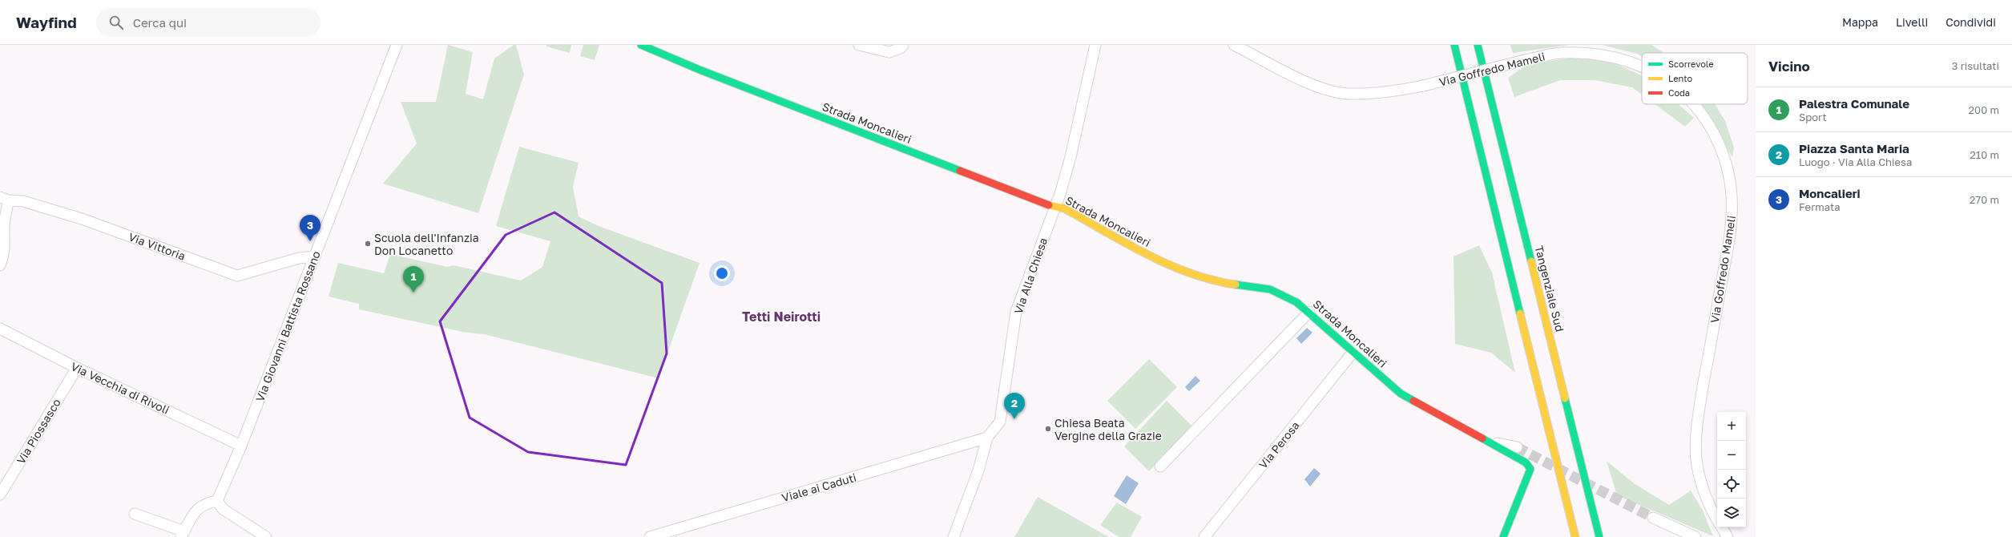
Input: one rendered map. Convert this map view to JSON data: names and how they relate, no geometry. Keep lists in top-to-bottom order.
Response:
{
  "streets": {
    "main road": ["Strada Moncalieri", "Tangenziale Sud"],
    "street": [
      "Via Goffredo Mameli",
      "Via Vittoria",
      "Via Alla Chiesa",
      "Via Giovanni Battista Rossano",
      "Via Vecchia di Rivoli",
      "Via Piossasco",
      "Via Perosa",
      "Viale ai Caduti"
    ]
  },
  "crossings": [
    ["Strada Moncalieri", "Via Alla Chiesa"],
    ["Strada Moncalieri", "Via Perosa"],
    ["Via Vittoria", "Via Giovanni Battista Rossano"],
    ["Via Alla Chiesa", "Viale ai Caduti"],
    ["Via Giovanni Battista Rossano", "Via Vecchia di Rivoli"],
    ["Via Vecchia di Rivoli", "Via Piossasco"]
  ],
  "districts": ["Tetti Neirotti"],
  "places": ["Scuola dell'Infanzia Don Locanetto", "Chiesa Beata Vergine della Grazie"],
  "legend": ["Scorrevole", "Lento", "Coda"],
  "page": {
    "header": "Wayfind",
    "search": "Cerca qui",
    "nav": ["Mappa", "Livelli", "Condividi"],
    "heading": ["Vicino", "3 risultati"],
    "list": [
      {
        "mark": "1",
        "name": "Palestra Comunale",
        "note": "Sport",
        "value": "200 m"
      },
      {
        "mark": "2",
        "name": "Piazza Santa Maria",
        "note": "Luogo · Via Alla Chiesa",
        "value": "210 m"
      },
      {
        "mark": "3",
        "name": "Moncalieri",
        "note": "Fermata",
        "value": "270 m"
      }
    ],
    "pins": ["3", "1", "2"],
    "map_buttons": ["+", "−"]
  }
}
